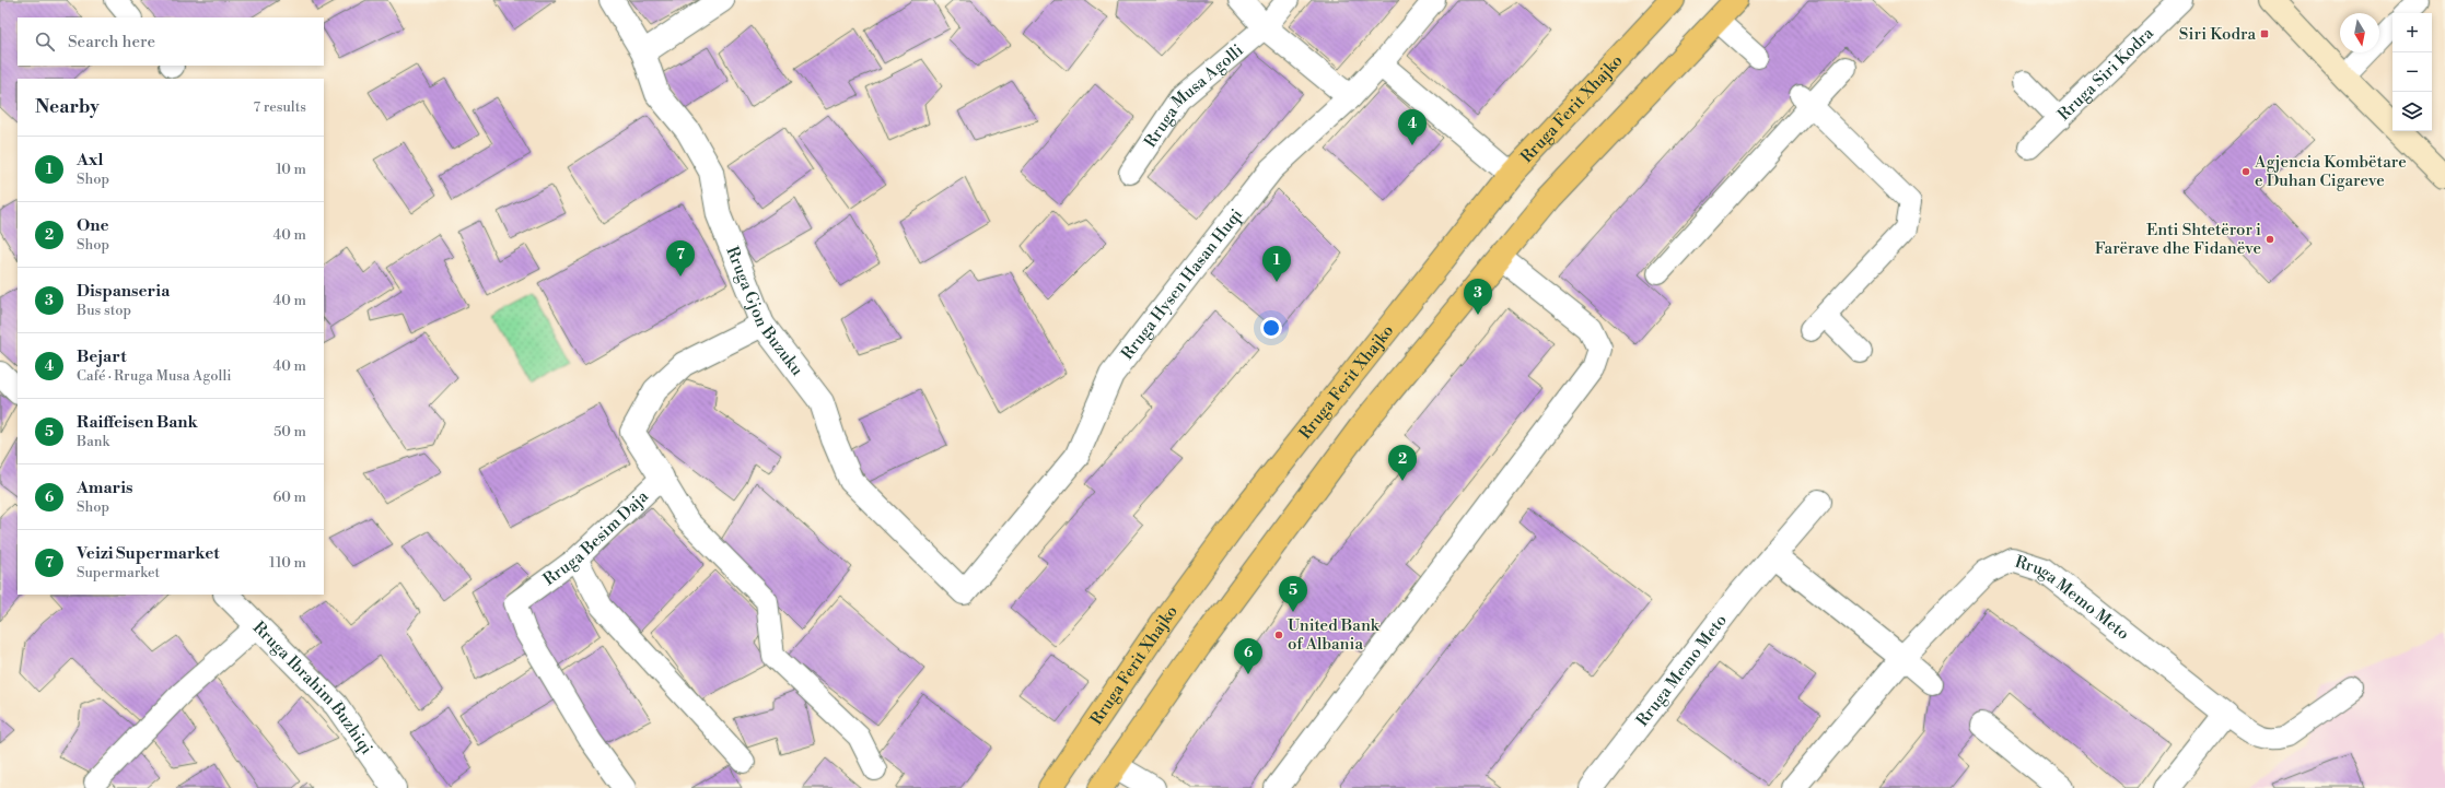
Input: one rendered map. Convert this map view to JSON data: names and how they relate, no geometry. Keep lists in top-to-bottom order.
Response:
{
  "streets": {
    "main road": ["Rruga Ferit Xhajko"],
    "street": [
      "Rruga Hysen Hasan Huqi",
      "Rruga Gjon Buzuku",
      "Rruga Besim Daja",
      "Rruga Memo Meto",
      "Rruga Ibrahim Buzhiqi"
    ],
    "lane": ["Rruga Siri Kodra", "Rruga Musa Agolli"]
  },
  "crossings": [
    ["Rruga Hysen Hasan Huqi", "Rruga Gjon Buzuku"],
    ["Rruga Gjon Buzuku", "Rruga Besim Daja"]
  ],
  "places": {
    "transit": ["Siri Kodra"],
    "other": ["Agjencia Kombëtare e Duhan Cigareve", "Enti Shtetëror i Farërave dhe Fidanëve", "United Bank of Albania"]
  },
  "north": "bottom",
  "page": {
    "map_buttons": ["+", "−"],
    "search": "Search here",
    "heading": ["Nearby", "7 results"],
    "pins": [
      "4",
      "7",
      "1",
      "3",
      "2",
      "5",
      "6"
    ],
    "list": [
      {
        "mark": "1",
        "name": "Axl",
        "note": "Shop",
        "value": "10 m"
      },
      {
        "mark": "2",
        "name": "One",
        "note": "Shop",
        "value": "40 m"
      },
      {
        "mark": "3",
        "name": "Dispanseria",
        "note": "Bus stop",
        "value": "40 m"
      },
      {
        "mark": "4",
        "name": "Bejart",
        "note": "Café · Rruga Musa Agolli",
        "value": "40 m"
      },
      {
        "mark": "5",
        "name": "Raiffeisen Bank",
        "note": "Bank",
        "value": "50 m"
      },
      {
        "mark": "6",
        "name": "Amaris",
        "note": "Shop",
        "value": "60 m"
      },
      {
        "mark": "7",
        "name": "Veizi Supermarket",
        "note": "Supermarket",
        "value": "110 m"
      }
    ]
  }
}
